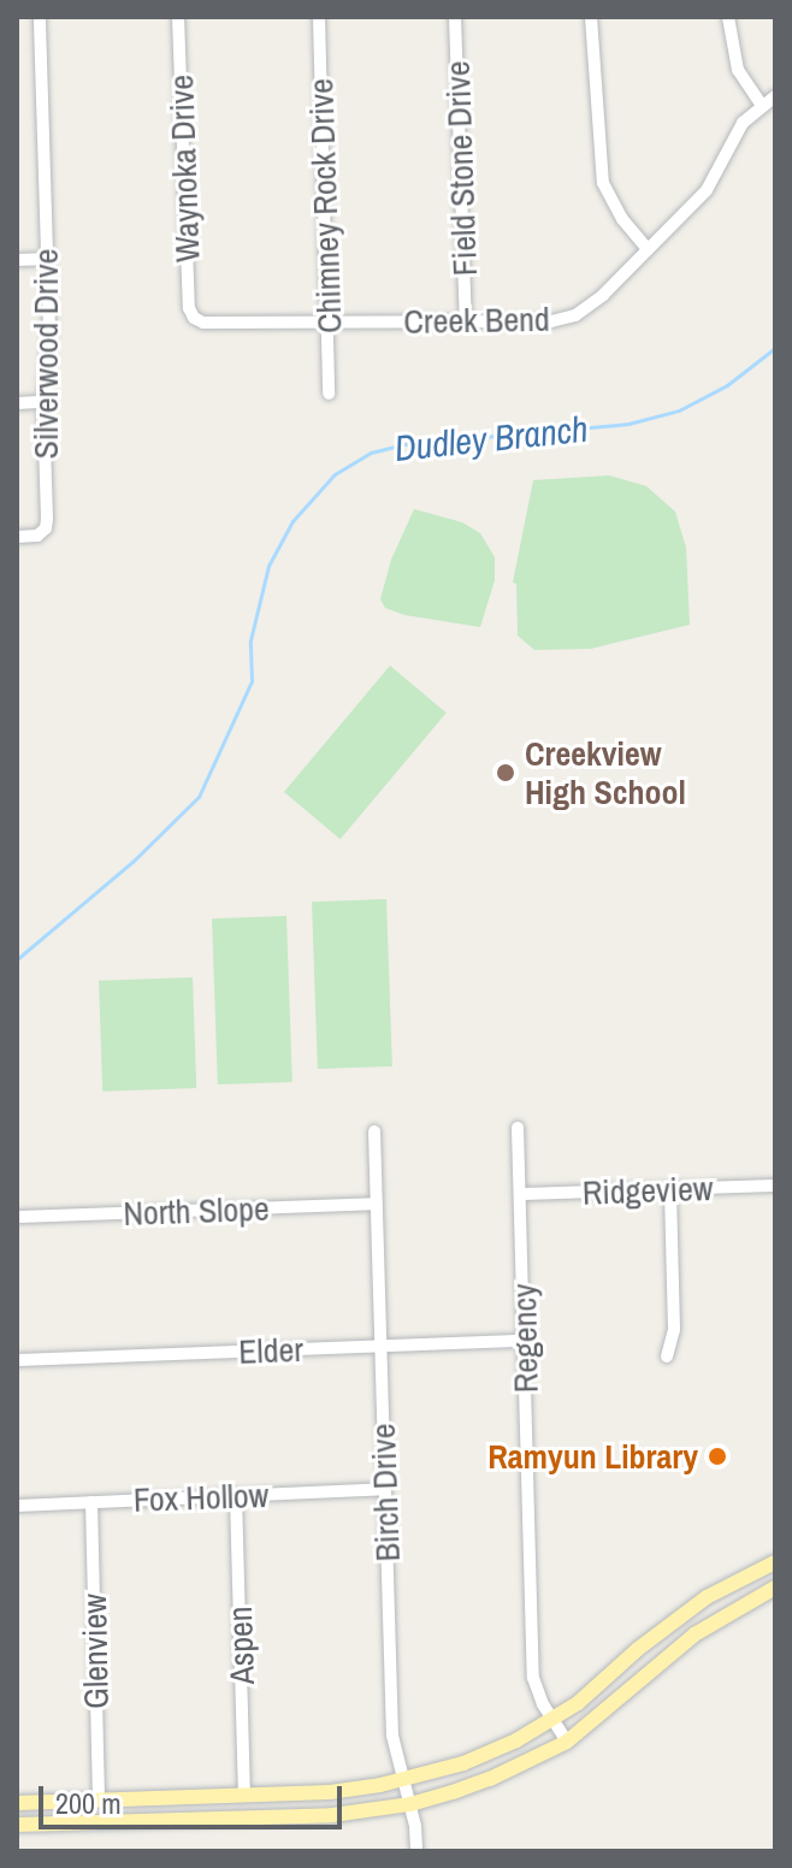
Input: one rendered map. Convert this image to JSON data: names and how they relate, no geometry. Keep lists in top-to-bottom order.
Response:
{
  "streets": {
    "street": [
      "Waynoka Drive",
      "Field Stone Drive",
      "Chimney Rock Drive",
      "Creek Bend",
      "Silverwood Drive",
      "Ridgeview",
      "North Slope",
      "Regency",
      "Elder",
      "Birch Drive",
      "Fox Hollow",
      "Aspen",
      "Glenview"
    ]
  },
  "crossings": [
    ["Waynoka Drive", "Creek Bend"],
    ["Field Stone Drive", "Creek Bend"],
    ["Chimney Rock Drive", "Creek Bend"],
    ["Ridgeview", "Regency"],
    ["North Slope", "Birch Drive"],
    ["Regency", "Elder"],
    ["Elder", "Birch Drive"],
    ["Birch Drive", "Fox Hollow"],
    ["Fox Hollow", "Aspen"],
    ["Fox Hollow", "Glenview"]
  ],
  "water": ["Dudley Branch"],
  "places": ["Creekview High School", "Ramyun Library"],
  "scale_bar": "200 m"
}
